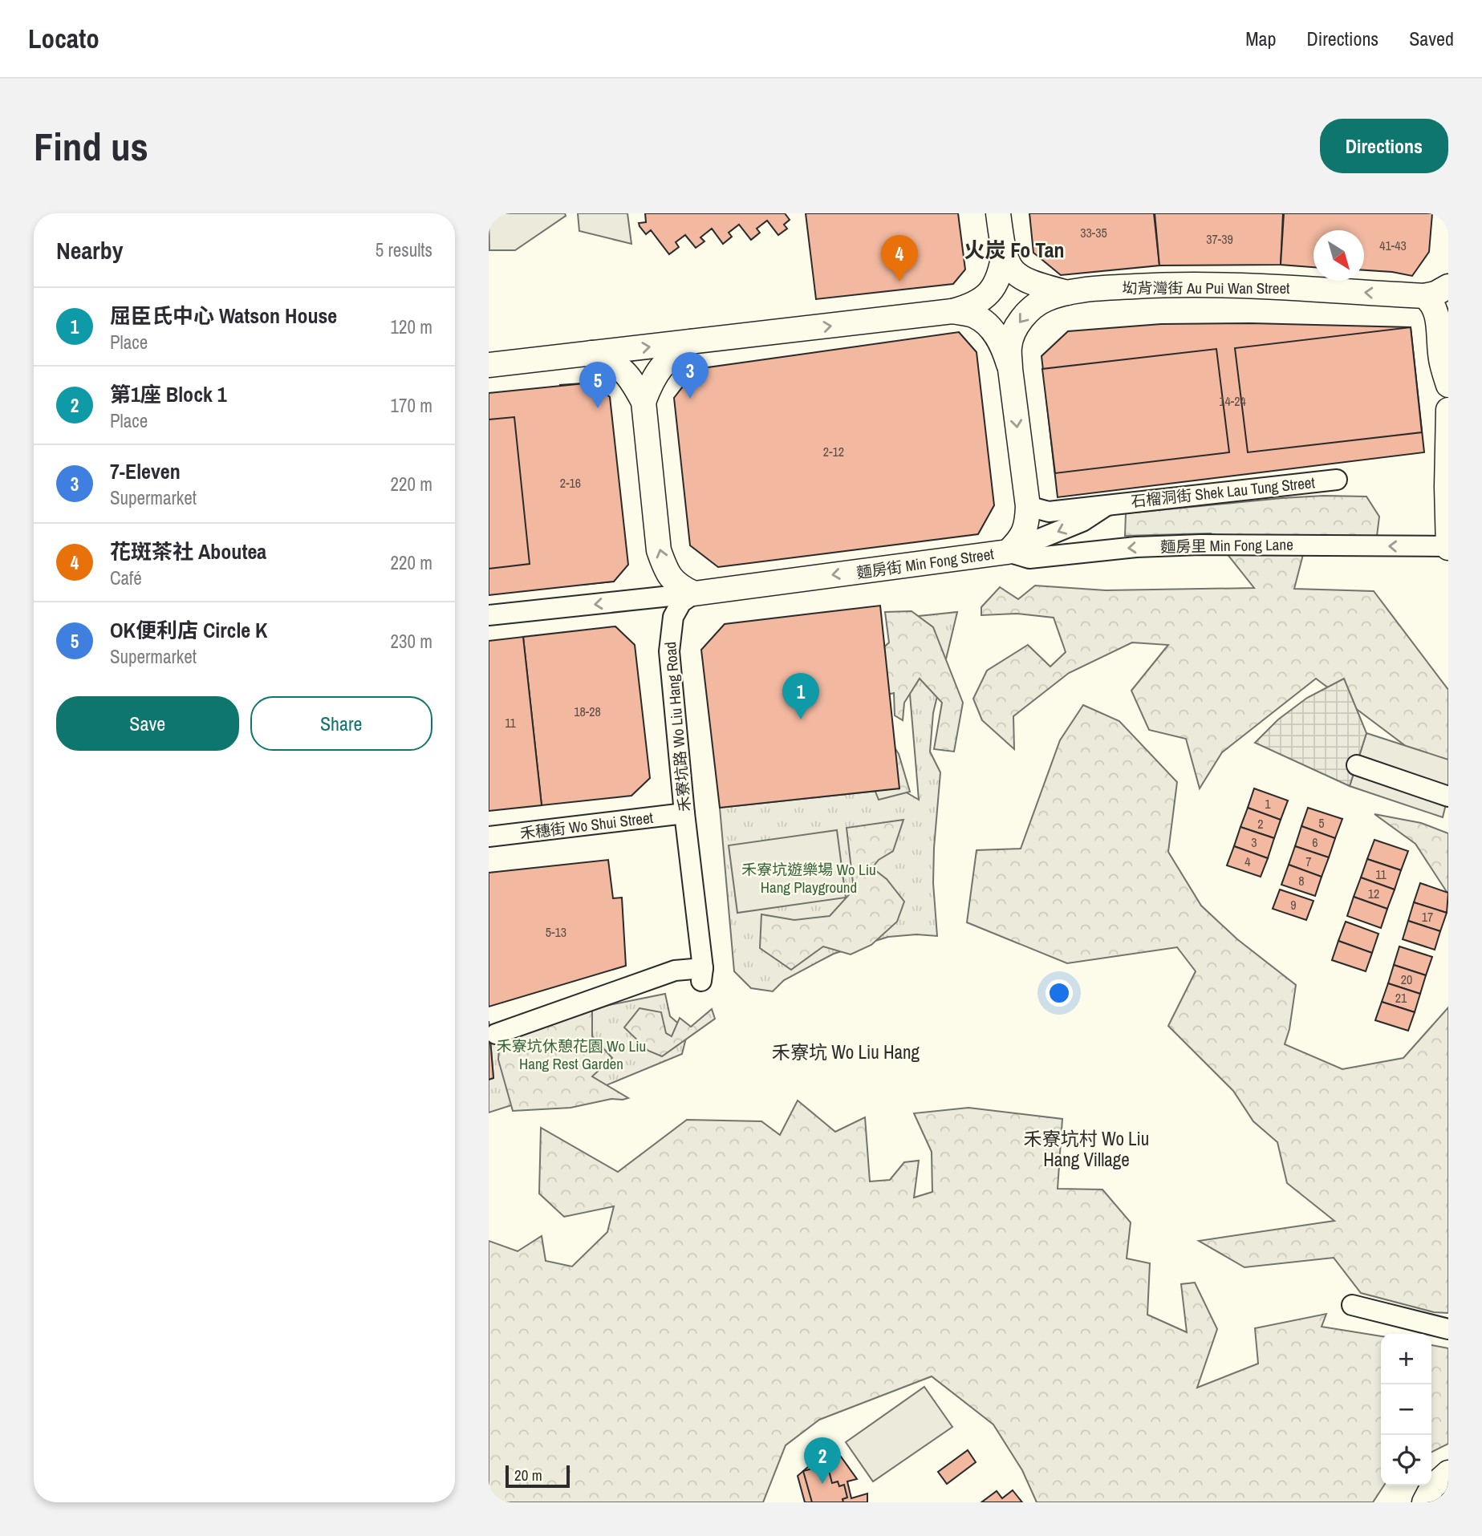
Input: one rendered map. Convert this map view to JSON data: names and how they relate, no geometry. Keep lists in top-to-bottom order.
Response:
{
  "streets": {
    "street": [
      "㘭背灣街 Au Pui Wan Street",
      "石榴洞街 Shek Lau Tung Street",
      "麵房里 Min Fong Lane",
      "麵房街 Min Fong Street",
      "禾寮坑路 Wo Liu Hang Road",
      "禾穗街 Wo Shui Street"
    ]
  },
  "crossings": [
    ["㘭背灣街 Au Pui Wan Street", "麵房街 Min Fong Street"],
    ["石榴洞街 Shek Lau Tung Street", "麵房里 Min Fong Lane"],
    ["石榴洞街 Shek Lau Tung Street", "麵房街 Min Fong Street"],
    ["麵房里 Min Fong Lane", "麵房街 Min Fong Street"],
    ["麵房街 Min Fong Street", "禾寮坑路 Wo Liu Hang Road"],
    ["禾寮坑路 Wo Liu Hang Road", "禾穗街 Wo Shui Street"]
  ],
  "one_way": ["麵房里 Min Fong Lane", "麵房街 Min Fong Street"],
  "districts": ["火炭 Fo Tan", "禾寮坑 Wo Liu Hang", "禾寮坑村 Wo Liu Hang Village"],
  "parks": ["禾寮坑遊樂場 Wo Liu Hang Playground", "禾寮坑休憩花園 Wo Liu Hang Rest Garden"],
  "house_numbers": [
    "33-35",
    "37-39",
    "41-43",
    "14-24",
    "2-12",
    "2-16",
    "18-28",
    "11",
    "1",
    "5",
    "2",
    "3",
    "6",
    "4",
    "7",
    "11",
    "8",
    "12",
    "9",
    "17",
    "5-13",
    "20",
    "21"
  ],
  "scale_bar": "20 m",
  "north": "bottom right",
  "page": {
    "header": "Locato",
    "nav": ["Map", "Directions", "Saved"],
    "buttons": [
      "Directions",
      ["Save", "Share"]
    ],
    "title": "Find us",
    "heading": ["Nearby", "5 results"],
    "pins": [
      "4",
      "3",
      "5",
      "1",
      "2"
    ],
    "list": [
      {
        "mark": "1",
        "name": "屈臣氏中心 Watson House",
        "note": "Place",
        "value": "120 m"
      },
      {
        "mark": "2",
        "name": "第1座 Block 1",
        "note": "Place",
        "value": "170 m"
      },
      {
        "mark": "3",
        "name": "7-Eleven",
        "note": "Supermarket",
        "value": "220 m"
      },
      {
        "mark": "4",
        "name": "花斑茶社 Aboutea",
        "note": "Café",
        "value": "220 m"
      },
      {
        "mark": "5",
        "name": "OK便利店 Circle K",
        "note": "Supermarket",
        "value": "230 m"
      }
    ],
    "map_buttons": ["+", "−"],
    "scale": "20 m"
  }
}
